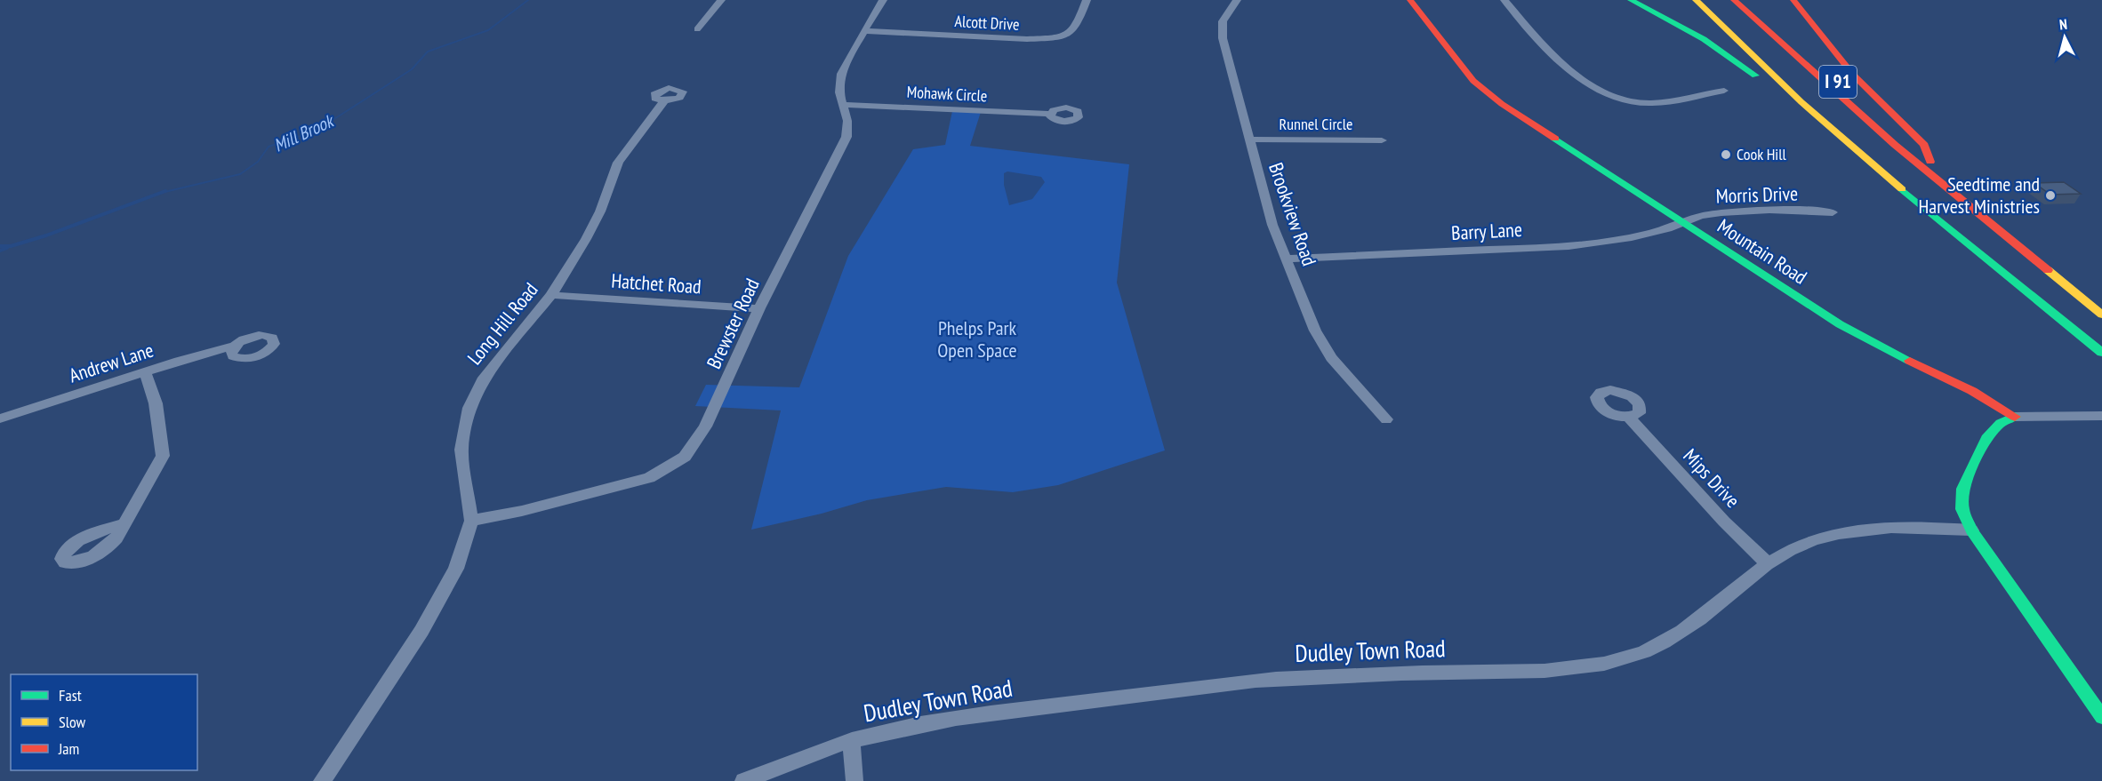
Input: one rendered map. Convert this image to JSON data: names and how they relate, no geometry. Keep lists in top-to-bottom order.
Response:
{
  "streets": {
    "main road": ["I 91", "Mountain Road"],
    "street": [
      "Alcott Drive",
      "Mohawk Circle",
      "Runnel Circle",
      "Morris Drive",
      "Brookview Road",
      "Barry Lane",
      "Hatchet Road",
      "Long Hill Road",
      "Brewster Road",
      "Andrew Lane",
      "Mips Drive",
      "Dudley Town Road"
    ]
  },
  "crossings": [
    ["Alcott Drive", "Brewster Road"],
    ["Mohawk Circle", "Brewster Road"],
    ["Runnel Circle", "Brookview Road"],
    ["Morris Drive", "Barry Lane"],
    ["Morris Drive", "Mountain Road"],
    ["Brookview Road", "Barry Lane"],
    ["Barry Lane", "Mountain Road"],
    ["Hatchet Road", "Long Hill Road"],
    ["Hatchet Road", "Brewster Road"],
    ["Long Hill Road", "Brewster Road"],
    ["Mips Drive", "Dudley Town Road"]
  ],
  "water": ["Mill Brook"],
  "parks": ["Phelps Park Open Space"],
  "places": ["Cook Hill", "Seedtime and Harvest Ministries"],
  "legend": ["Fast", "Slow", "Jam"],
  "north": "top"
}
